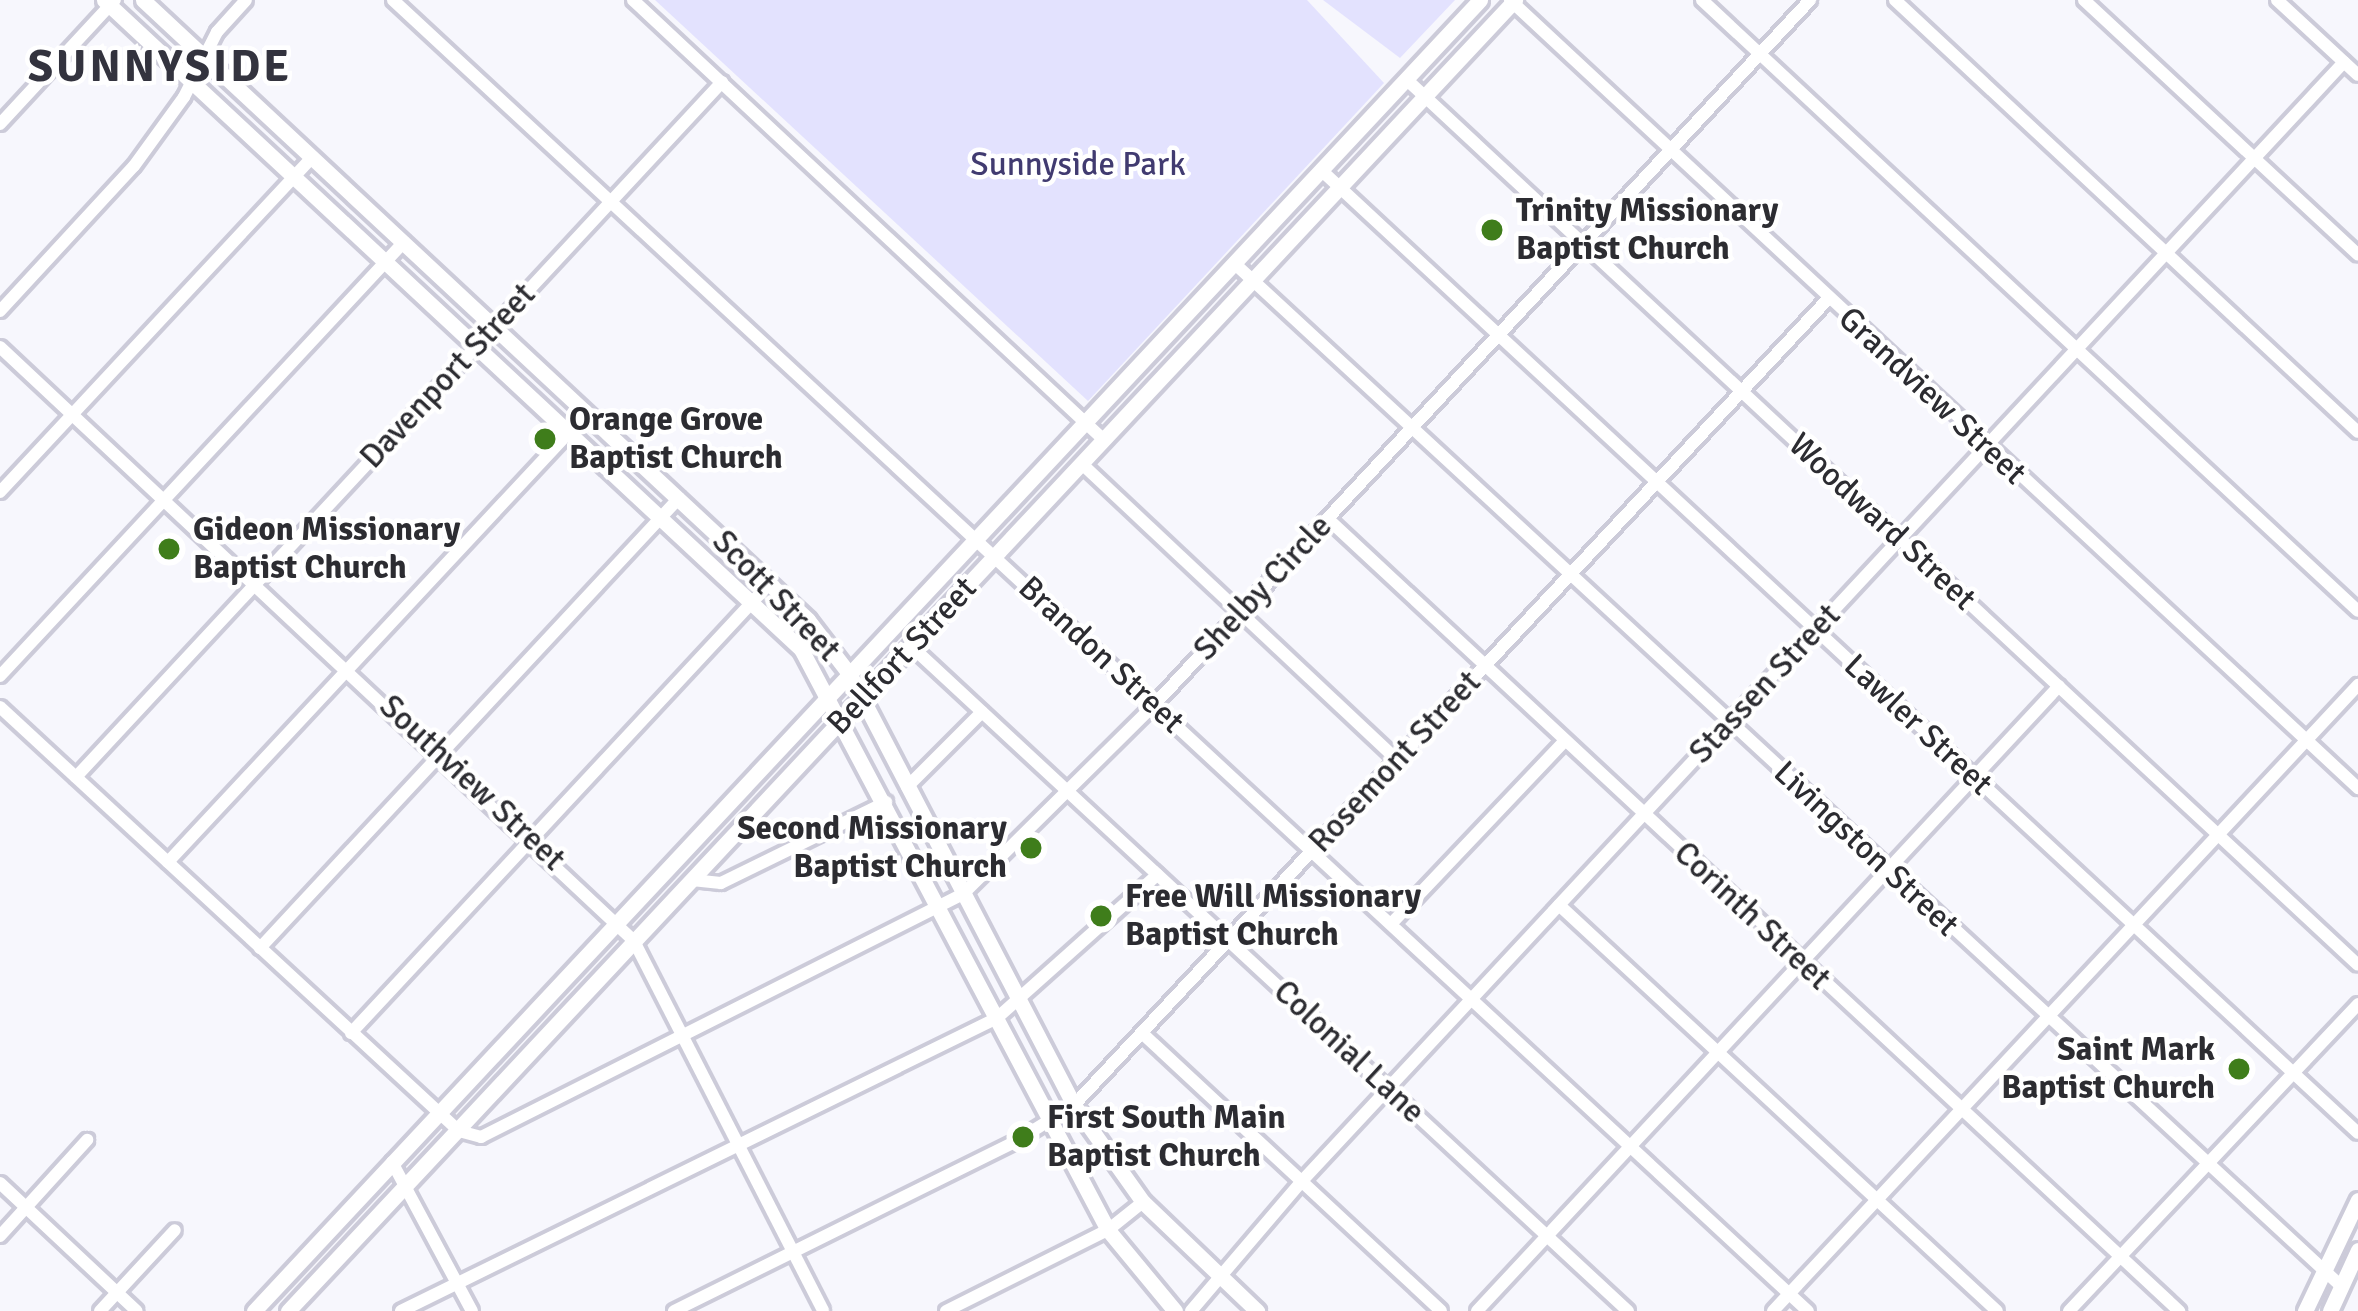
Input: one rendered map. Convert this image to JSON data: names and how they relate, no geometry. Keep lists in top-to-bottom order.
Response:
{
  "streets": {
    "main road": ["Scott Street", "Bellfort Street"],
    "street": [
      "Davenport Street",
      "Grandview Street",
      "Woodward Street",
      "Shelby Circle",
      "Brandon Street",
      "Stassen Street",
      "Lawler Street",
      "Rosemont Street",
      "Southview Street",
      "Livingston Street",
      "Corinth Street",
      "Colonial Lane"
    ]
  },
  "crossings": [
    ["Davenport Street", "Scott Street"],
    ["Davenport Street", "Brandon Street"],
    ["Davenport Street", "Southview Street"],
    ["Grandview Street", "Shelby Circle"],
    ["Grandview Street", "Bellfort Street"],
    ["Grandview Street", "Stassen Street"],
    ["Grandview Street", "Rosemont Street"],
    ["Woodward Street", "Shelby Circle"],
    ["Woodward Street", "Bellfort Street"],
    ["Woodward Street", "Stassen Street"],
    ["Woodward Street", "Rosemont Street"],
    ["Shelby Circle", "Scott Street"],
    ["Shelby Circle", "Brandon Street"],
    ["Shelby Circle", "Bellfort Street"],
    ["Shelby Circle", "Lawler Street"],
    ["Shelby Circle", "Southview Street"],
    ["Shelby Circle", "Livingston Street"],
    ["Shelby Circle", "Corinth Street"],
    ["Shelby Circle", "Colonial Lane"],
    ["Scott Street", "Bellfort Street"],
    ["Scott Street", "Stassen Street"],
    ["Scott Street", "Rosemont Street"],
    ["Brandon Street", "Bellfort Street"],
    ["Brandon Street", "Stassen Street"],
    ["Brandon Street", "Rosemont Street"],
    ["Bellfort Street", "Lawler Street"],
    ["Bellfort Street", "Southview Street"],
    ["Bellfort Street", "Livingston Street"],
    ["Bellfort Street", "Colonial Lane"],
    ["Stassen Street", "Lawler Street"],
    ["Stassen Street", "Livingston Street"],
    ["Stassen Street", "Corinth Street"],
    ["Stassen Street", "Colonial Lane"],
    ["Lawler Street", "Rosemont Street"],
    ["Rosemont Street", "Southview Street"],
    ["Rosemont Street", "Livingston Street"],
    ["Rosemont Street", "Corinth Street"],
    ["Rosemont Street", "Colonial Lane"]
  ],
  "districts": ["SUNNYSIDE"],
  "parks": ["Sunnyside Park"],
  "places": [
    "Trinity Missionary Baptist Church",
    "Orange Grove Baptist Church",
    "Gideon Missionary Baptist Church",
    "Second Missionary Baptist Church",
    "Free Will Missionary Baptist Church",
    "Saint Mark Baptist Church",
    "First South Main Baptist Church"
  ]
}
